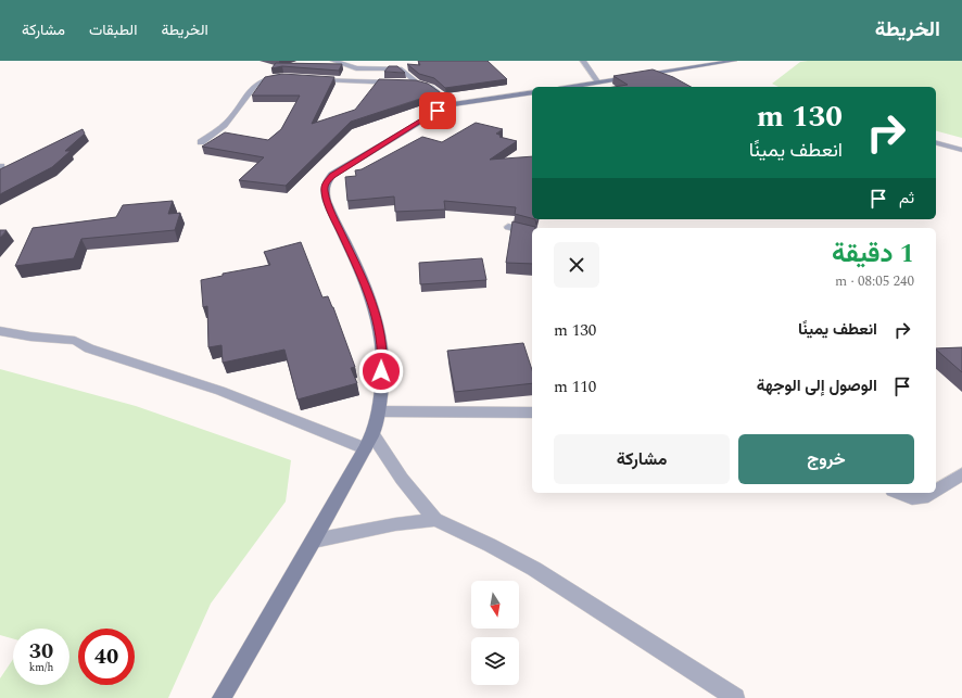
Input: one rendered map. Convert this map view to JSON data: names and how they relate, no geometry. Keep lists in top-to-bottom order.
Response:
{
  "north": "bottom",
  "page": {
    "header": "الخريطة",
    "nav": ["الخريطة", "الطبقات", "مشاركة"],
    "turn": ["130 m", "انعطف يمينًا"],
    "then": "ثم",
    "heading": ["1 دقيقة", "240 m · 08:05"],
    "list": [
      {
        "name": "انعطف يمينًا",
        "value": "130 m"
      },
      {
        "name": "الوصول إلى الوجهة",
        "value": "110 m"
      }
    ],
    "buttons": ["خروج", "مشاركة"],
    "speed": "30 km/h",
    "limit": "40"
  }
}
